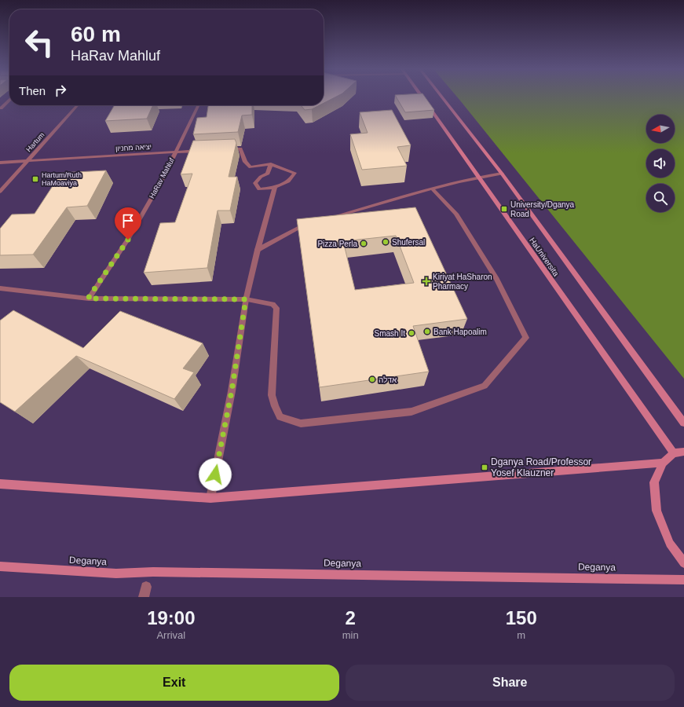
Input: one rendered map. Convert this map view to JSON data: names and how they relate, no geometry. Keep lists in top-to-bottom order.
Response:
{
  "streets": {
    "street": [
      "Hartum",
      "יציאה מחניון",
      "HaRav Mahluf",
      "HaUniversita",
      "Deganya"
    ]
  },
  "crossings": [
    ["Hartum", "יציאה מחניון"],
    ["יציאה מחניון", "HaRav Mahluf"]
  ],
  "places": {
    "transit": ["Hartum/Ruth HaMoaviya", "University/Dganya Road", "Dganya Road/Professor Yosef Klauzner"],
    "other": [
      "Shufersal",
      "Pizza Perla",
      "Bank Hapoalim",
      "Smash It",
      "אדלה"
    ],
    "health": ["Kiriyat HaSharon Pharmacy"]
  },
  "north": "left",
  "page": {
    "turn": ["60 m", "HaRav Mahluf"],
    "then": "Then",
    "eta": [
      "19:00",
      "Arrival",
      "2",
      "min",
      "150",
      "m"
    ],
    "buttons": ["Exit", "Share"]
  }
}
